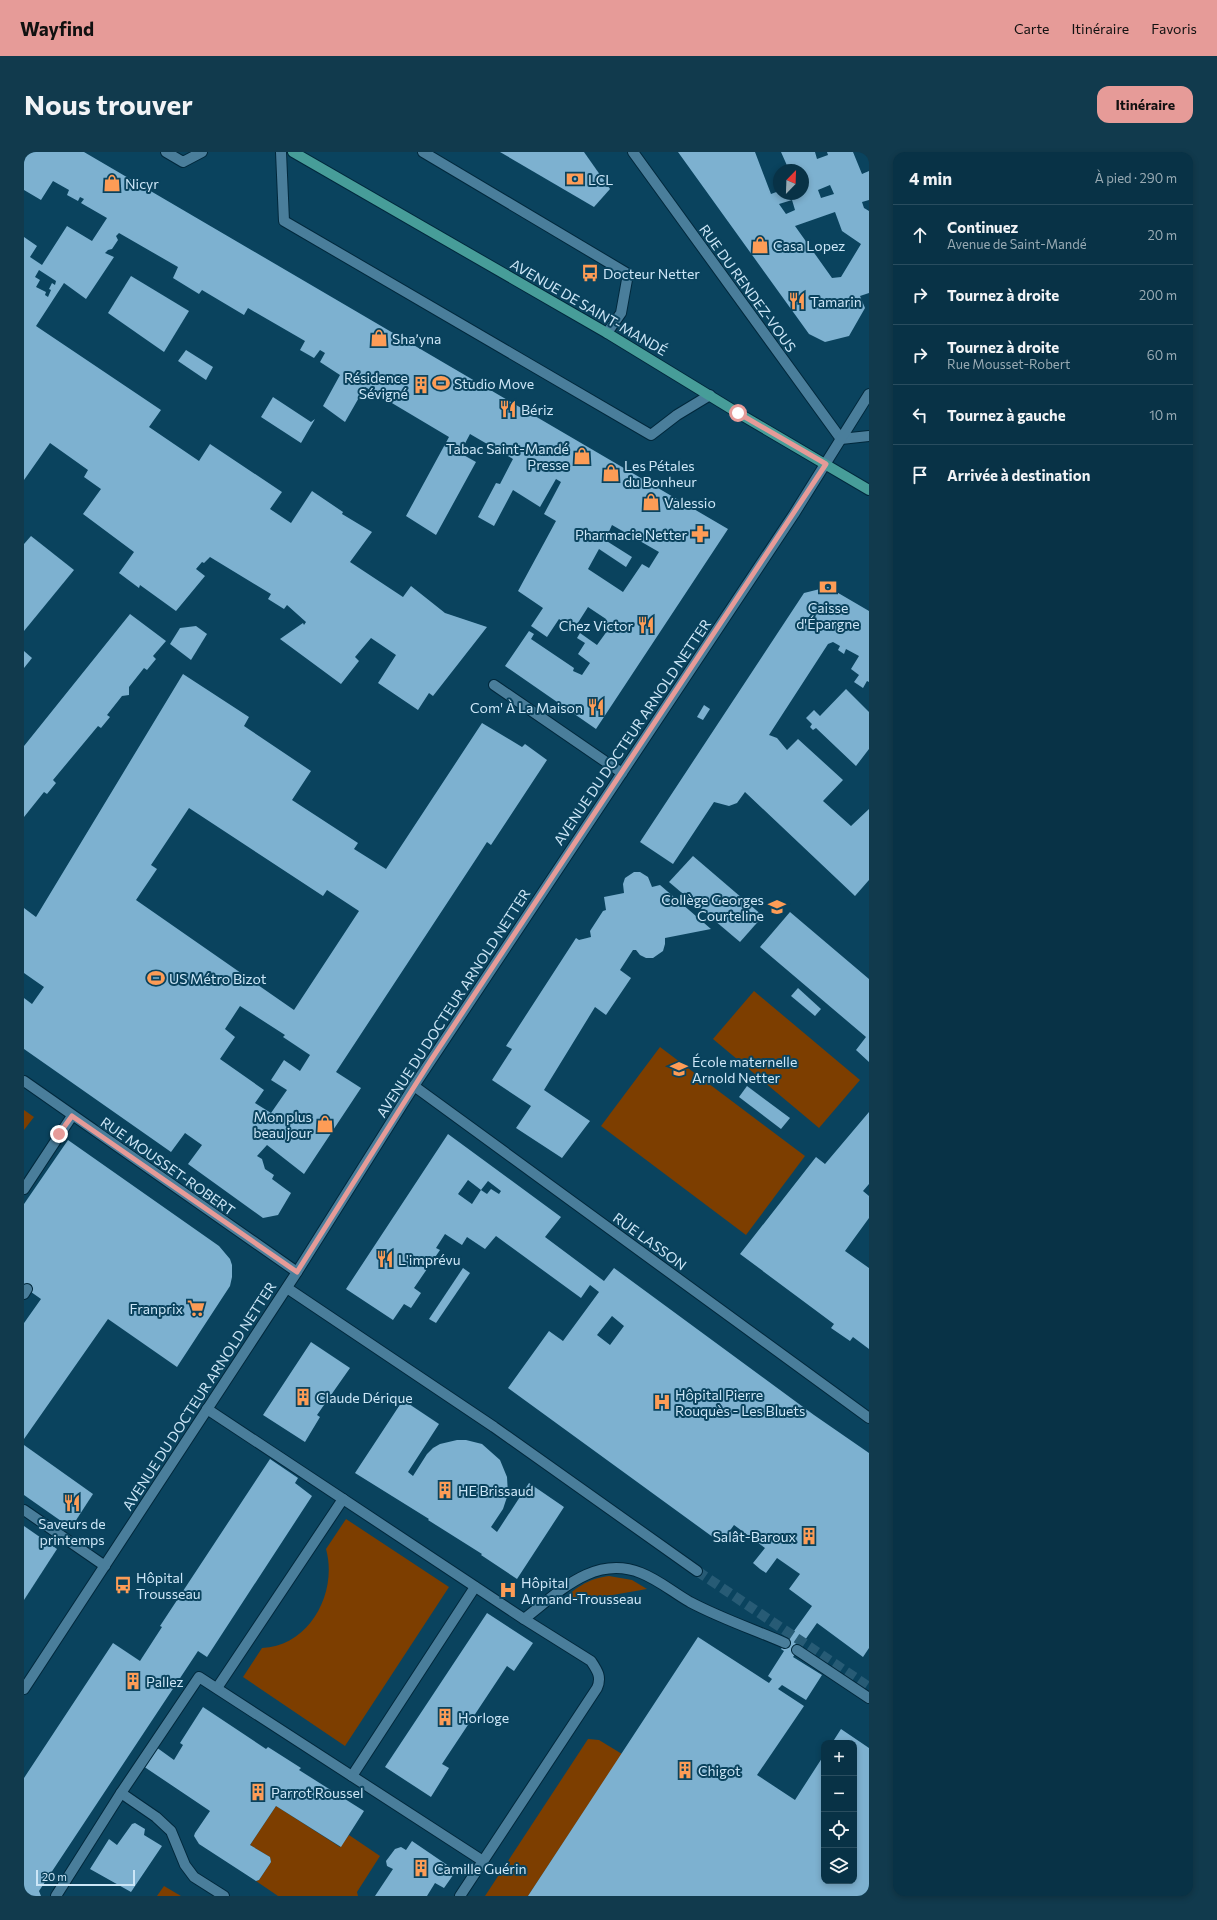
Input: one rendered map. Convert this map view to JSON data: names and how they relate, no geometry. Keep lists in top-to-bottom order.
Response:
{
  "streets": {
    "main road": ["AVENUE DE SAINT-MANDÉ"],
    "street": [
      "RUE DU RENDEZ-VOUS",
      "AVENUE DU DOCTEUR ARNOLD NETTER",
      "RUE MOUSSET-ROBERT",
      "RUE LASSON"
    ]
  },
  "crossings": [
    ["RUE DU RENDEZ-VOUS", "AVENUE DU DOCTEUR ARNOLD NETTER"],
    ["AVENUE DE SAINT-MANDÉ", "AVENUE DU DOCTEUR ARNOLD NETTER"],
    ["AVENUE DU DOCTEUR ARNOLD NETTER", "RUE MOUSSET-ROBERT"],
    ["AVENUE DU DOCTEUR ARNOLD NETTER", "RUE LASSON"]
  ],
  "places": {
    "bank": ["LCL", "Caisse d'Épargne"],
    "shop": [
      "Nicyr",
      "Casa Lopez",
      "Sha’yna",
      "Tabac Saint-Mandé Presse",
      "Les Pétales du Bonheur",
      "Valessio",
      "Mon plus beau jour"
    ],
    "bus stop": ["Docteur Netter", "Hôpital Trousseau"],
    "restaurant": [
      "Tamarin",
      "Bériz",
      "Chez Victor",
      "Com' À La Maison",
      "L'imprévu",
      "Saveurs de printemps"
    ],
    "sports": ["Studio Move", "US Métro Bizot"],
    "building": [
      "Résidence Sévigné",
      "Claude Dérique",
      "HE Brissaud",
      "Salât-Baroux",
      "Pallez",
      "Horloge",
      "Chigot",
      "Parrot Roussel",
      "Camille Guérin"
    ],
    "pharmacy": ["Pharmacie Netter"],
    "school or university": ["Collège Georges Courteline", "École maternelle Arnold Netter"],
    "supermarket": ["Franprix"],
    "hospital": ["Hôpital Pierre Rouquès - Les Bluets", "Hôpital Armand-Trousseau"]
  },
  "scale_bar": "20 m",
  "north": "top right",
  "page": {
    "header": "Wayfind",
    "nav": ["Carte", "Itinéraire", "Favoris"],
    "buttons": "Itinéraire",
    "title": "Nous trouver",
    "heading": ["4 min", "À pied · 290 m"],
    "list": [
      ["Continuez", "Avenue de Saint-Mandé", "20 m"],
      ["Tournez à droite", "200 m"],
      ["Tournez à droite", "Rue Mousset-Robert", "60 m"],
      ["Tournez à gauche", "10 m"],
      "Arrivée à destination"
    ],
    "map_buttons": ["+", "−"],
    "scale": "20 m"
  }
}
